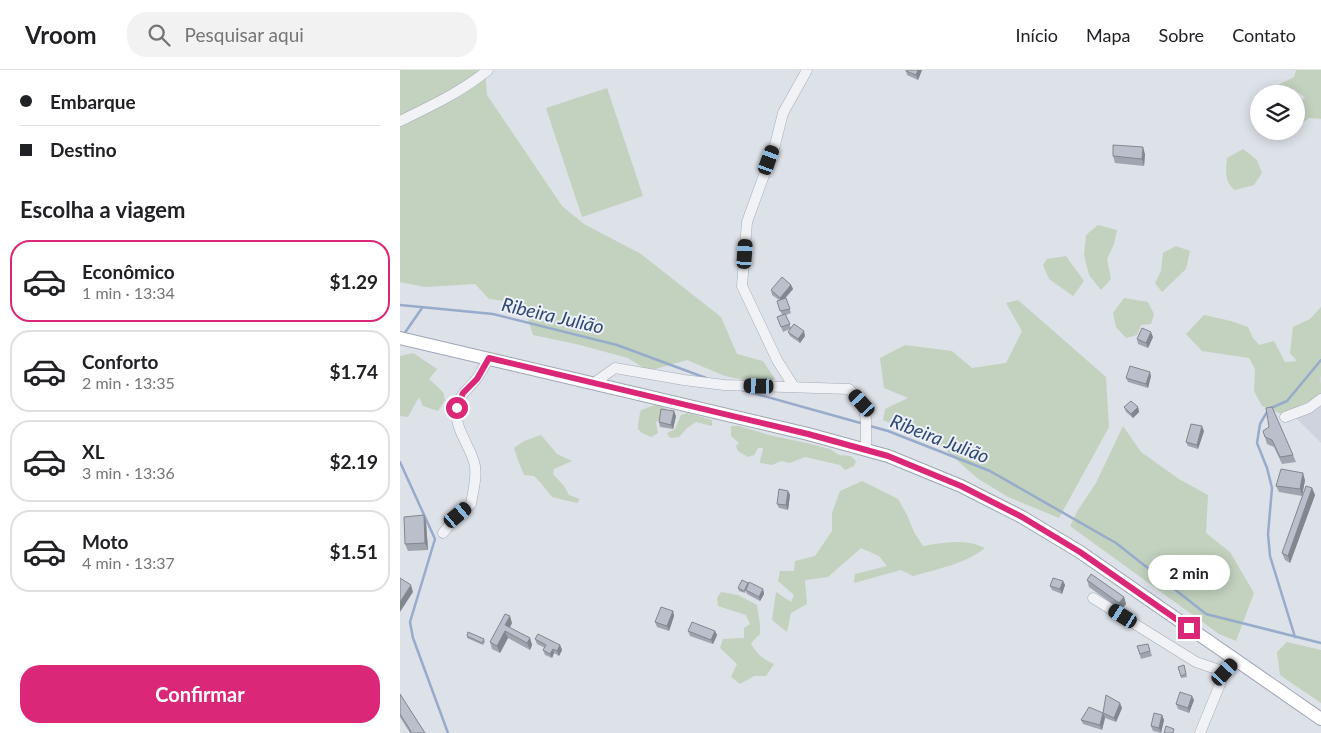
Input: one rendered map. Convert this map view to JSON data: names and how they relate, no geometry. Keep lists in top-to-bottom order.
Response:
{
  "water": ["Ribeira Julião"],
  "page": {
    "header": "Vroom",
    "search": "Pesquisar aqui",
    "nav": [
      "Início",
      "Mapa",
      "Sobre",
      "Contato"
    ],
    "banner": ["Embarque", "Destino"],
    "heading": "Escolha a viagem",
    "list": [
      {
        "name": "Econômico",
        "note": "1 min · 13:34",
        "value": "$1.29"
      },
      {
        "name": "Conforto",
        "note": "2 min · 13:35",
        "value": "$1.74"
      },
      {
        "name": "XL",
        "note": "3 min · 13:36",
        "value": "$2.19"
      },
      {
        "name": "Moto",
        "note": "4 min · 13:37",
        "value": "$1.51"
      }
    ],
    "bubble": "2 min",
    "buttons": "Confirmar"
  }
}
